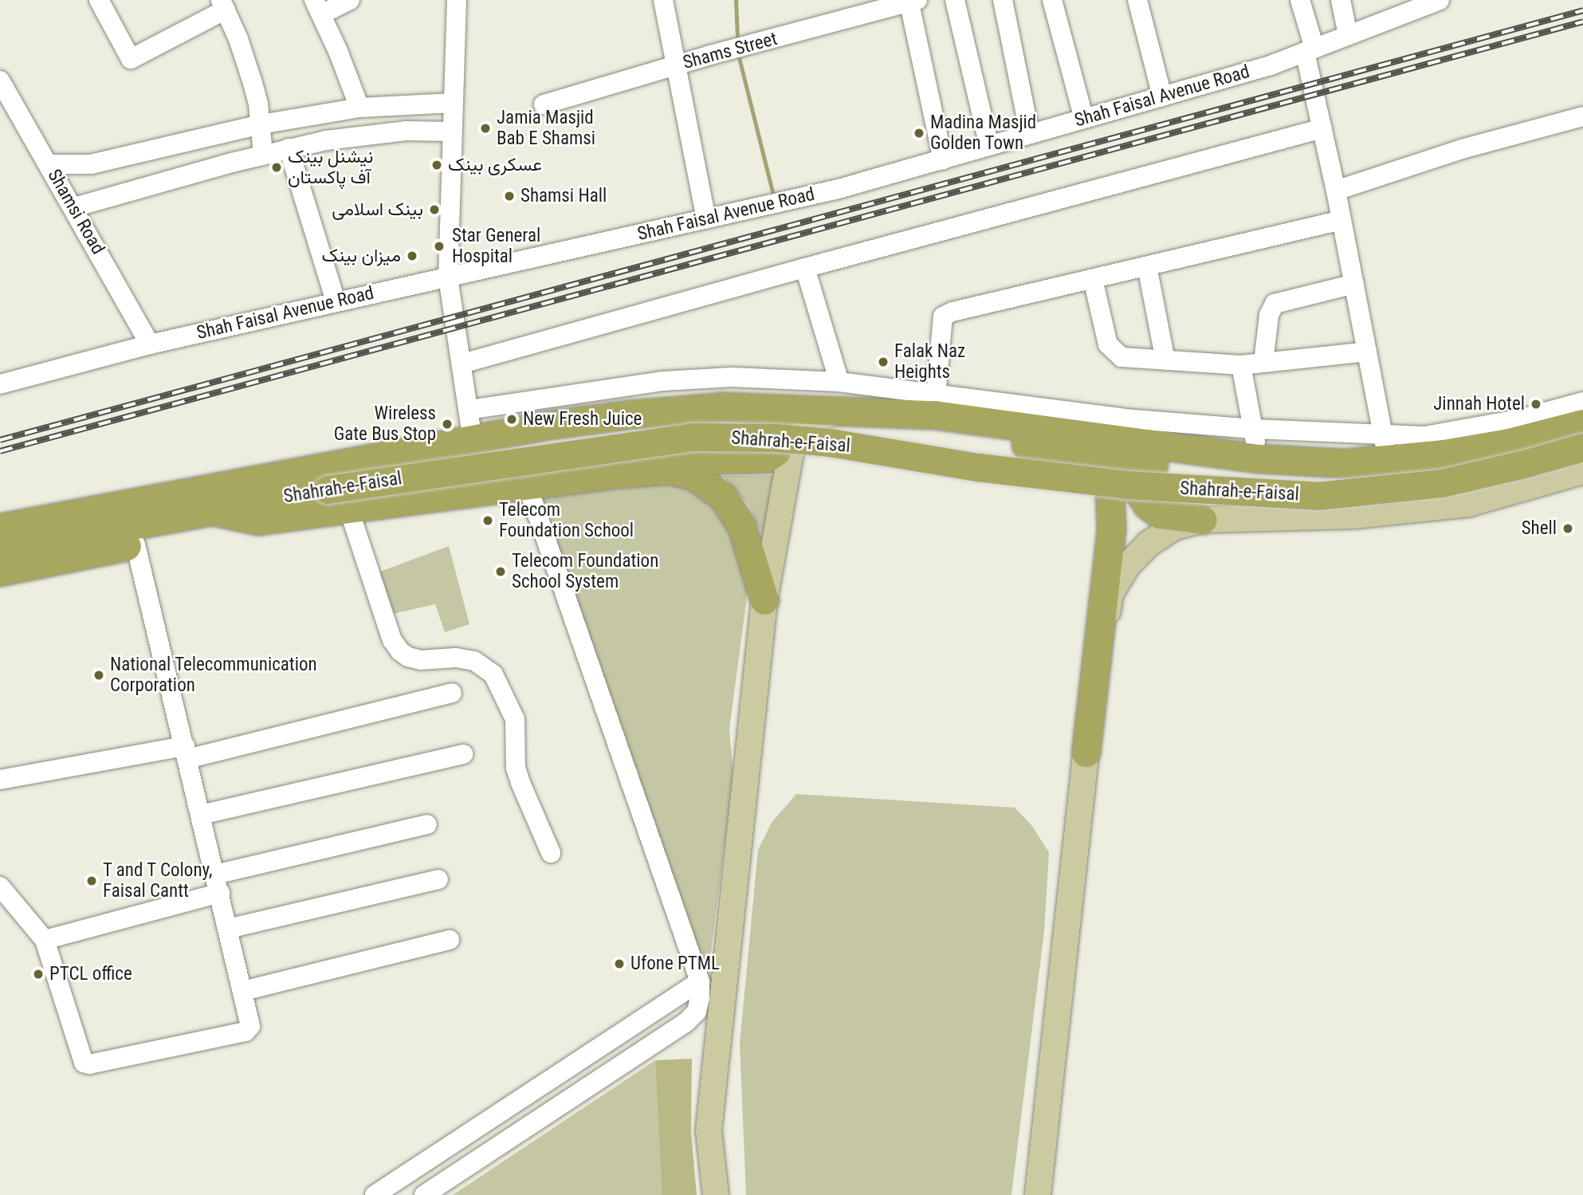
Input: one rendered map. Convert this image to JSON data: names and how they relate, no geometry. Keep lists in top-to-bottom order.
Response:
{
  "streets": {
    "highway": ["Shahrah-e-Faisal"],
    "street": ["Shams Street", "Shah Faisal Avenue Road", "Shamsi Road"]
  },
  "crossings": [
    ["Shah Faisal Avenue Road", "Shamsi Road"]
  ],
  "places": [
    "Jamia Masjid Bab E Shamsi",
    "Madina Masjid Golden Town",
    "عسکری بینک",
    "نیشنل بینک آف پاکستان",
    "Shamsi Hall",
    "بینک اسلامی",
    "Star General Hospital",
    "میزان بینک",
    "Falak Naz Heights",
    "Jinnah Hotel",
    "New Fresh Juice",
    "Wireless Gate Bus Stop",
    "Telecom Foundation School",
    "Shell",
    "Telecom Foundation School System",
    "National Telecommunication Corporation",
    "T and T Colony, Faisal Cantt",
    "Ufone PTML",
    "PTCL office"
  ]
}
